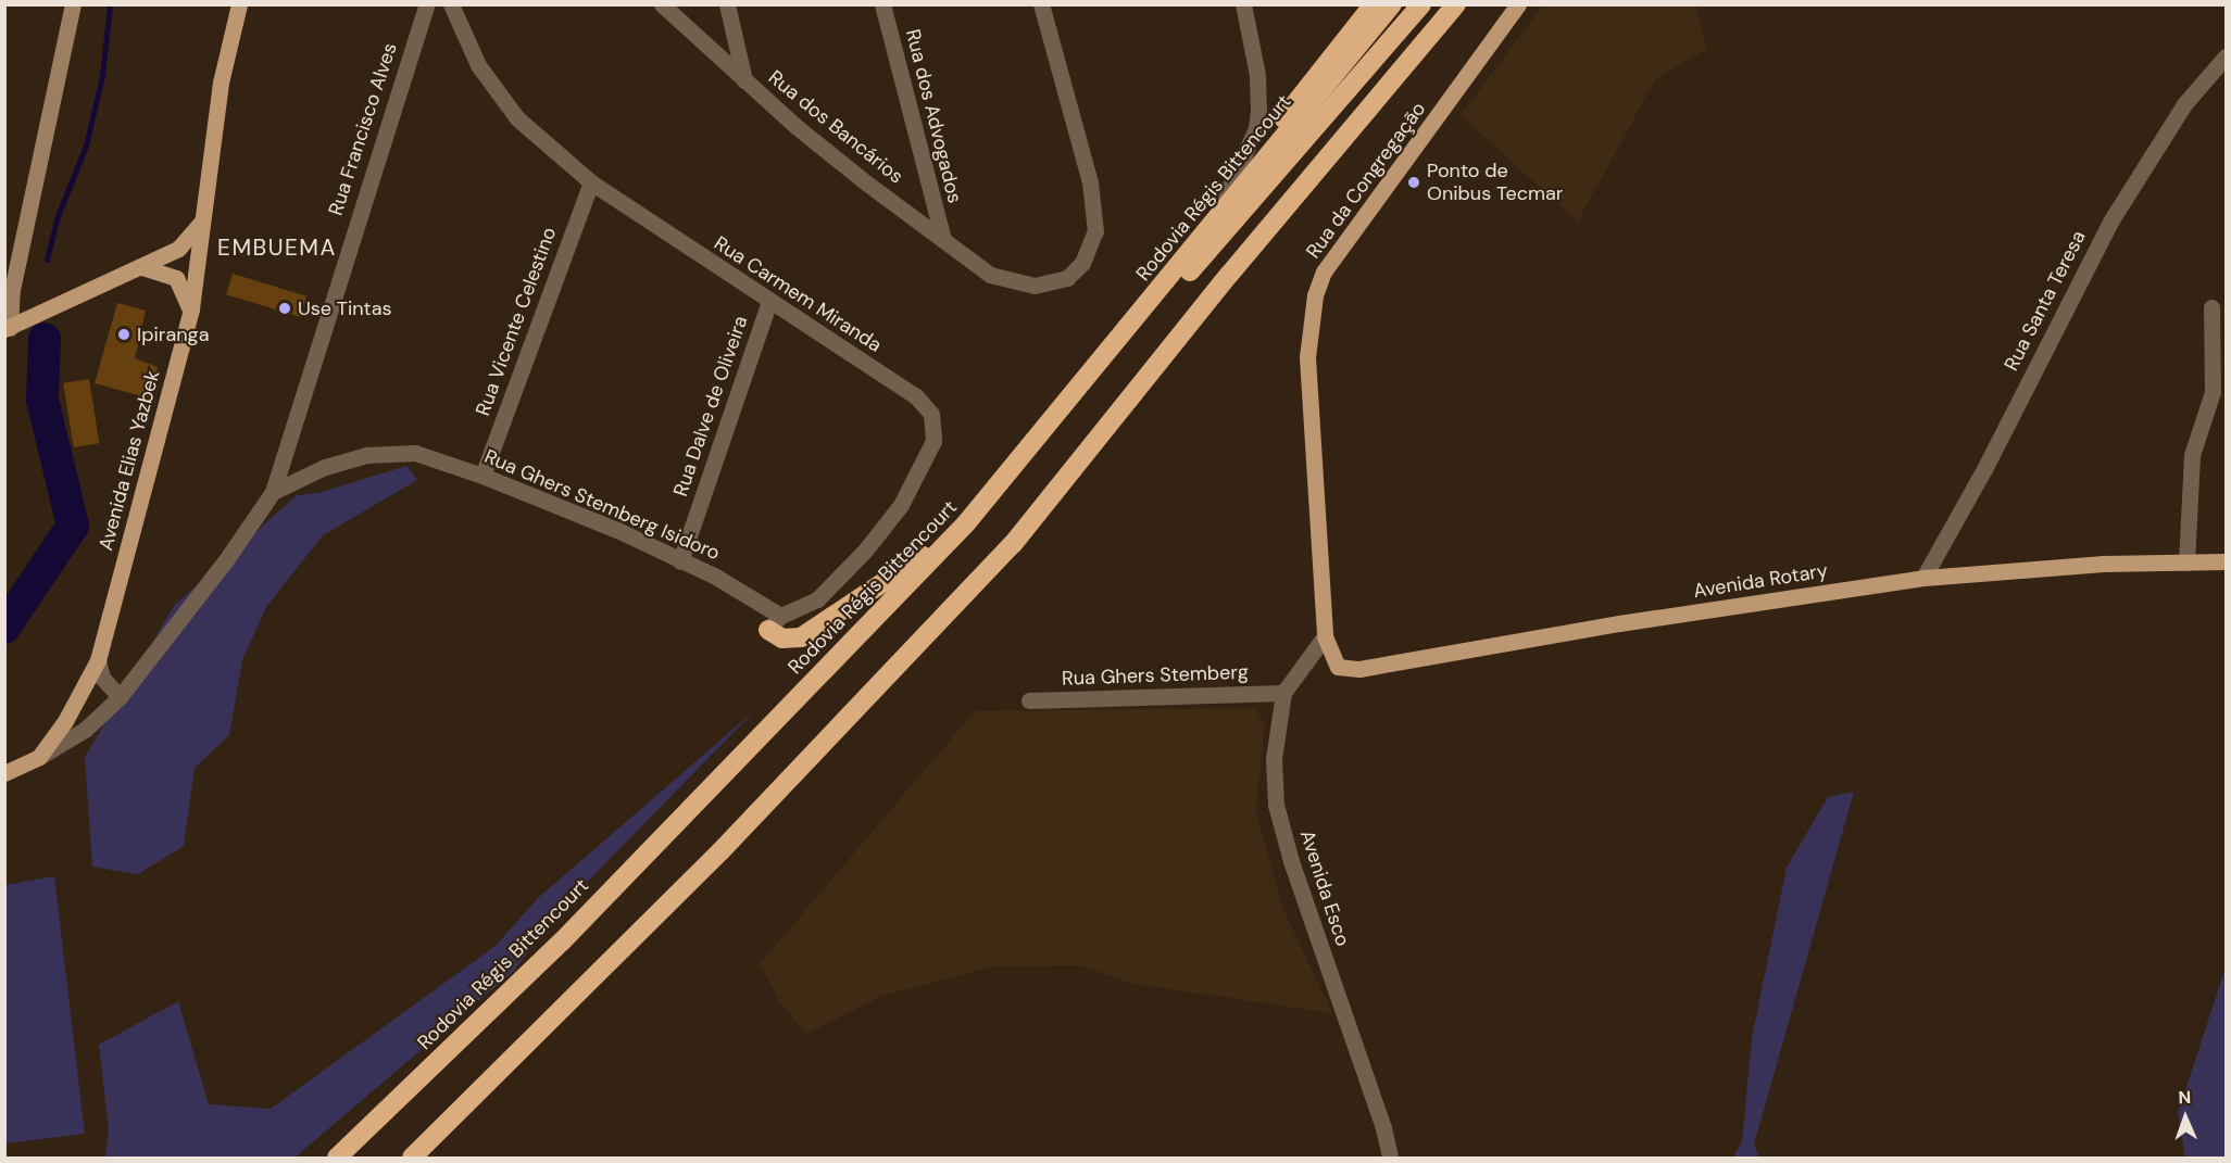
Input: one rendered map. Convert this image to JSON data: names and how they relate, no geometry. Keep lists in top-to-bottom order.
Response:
{
  "streets": {
    "highway": ["Rodovia Régis Bittencourt"],
    "main road": ["Rua da Congregação", "Avenida Elias Yazbek", "Avenida Rotary"],
    "street": [
      "Rua dos Advogados",
      "Rua dos Bancários",
      "Rua Francisco Alves",
      "Rua Carmem Miranda",
      "Rua Santa Teresa",
      "Rua Vicente Celestino",
      "Rua Dalve de Oliveira",
      "Rua Ghers Stemberg Isidoro",
      "Rua Ghers Stemberg",
      "Avenida Esco"
    ]
  },
  "crossings": [
    ["Rua dos Advogados", "Rua dos Bancários"],
    ["Rua Francisco Alves", "Rua Ghers Stemberg Isidoro"],
    ["Rua da Congregação", "Avenida Rotary"],
    ["Rua da Congregação", "Avenida Esco"],
    ["Rua Carmem Miranda", "Rua Vicente Celestino"],
    ["Rua Carmem Miranda", "Rua Dalve de Oliveira"],
    ["Rua Carmem Miranda", "Rua Ghers Stemberg Isidoro"],
    ["Rua Santa Teresa", "Avenida Rotary"],
    ["Rua Vicente Celestino", "Rua Ghers Stemberg Isidoro"],
    ["Rua Dalve de Oliveira", "Rua Ghers Stemberg Isidoro"],
    ["Avenida Elias Yazbek", "Rua Ghers Stemberg Isidoro"],
    ["Avenida Rotary", "Avenida Esco"],
    ["Rua Ghers Stemberg", "Avenida Esco"]
  ],
  "districts": ["EMBUEMA"],
  "places": ["Ponto de Onibus Tecmar", "Use Tintas", "Ipiranga"],
  "north": "top"
}
